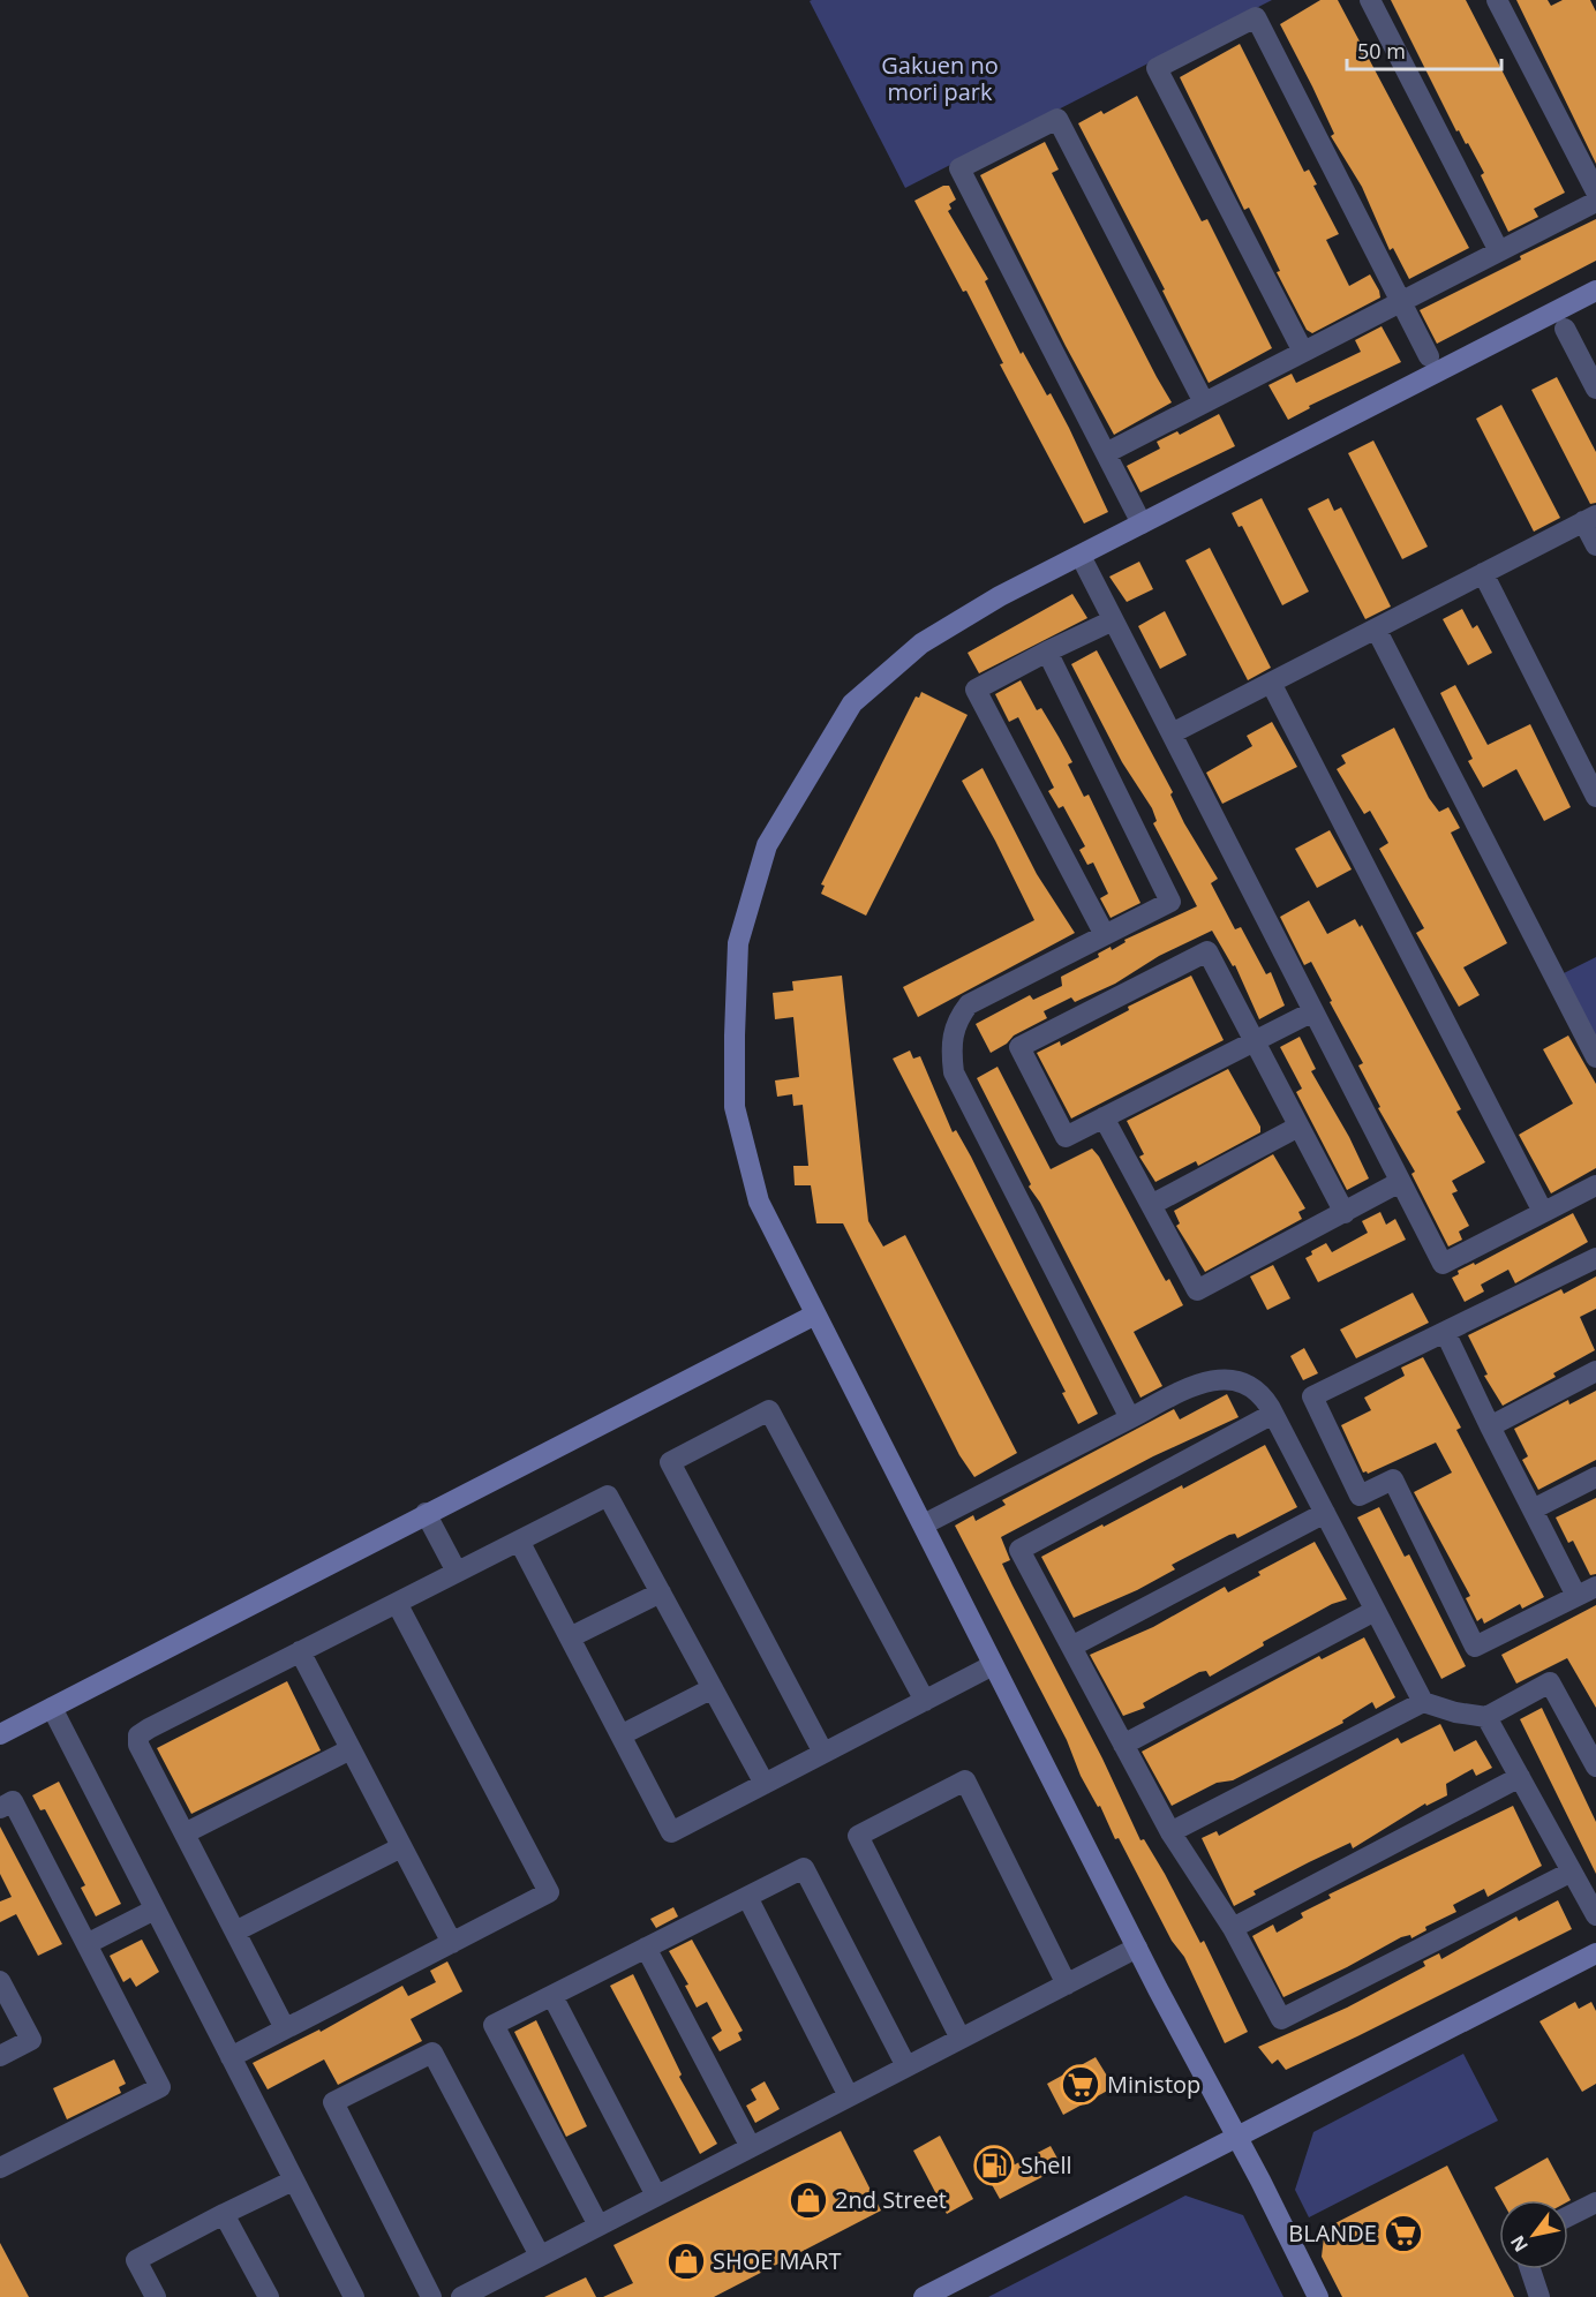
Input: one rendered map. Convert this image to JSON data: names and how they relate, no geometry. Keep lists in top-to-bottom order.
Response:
{
  "parks": ["Gakuen no mori park"],
  "places": {
    "supermarket": ["Ministop", "BLANDE"],
    "fuel station": ["Shell"],
    "shop": ["2nd Street", "SHOE MART"]
  },
  "scale_bar": "50 m",
  "north": "bottom left"
}
